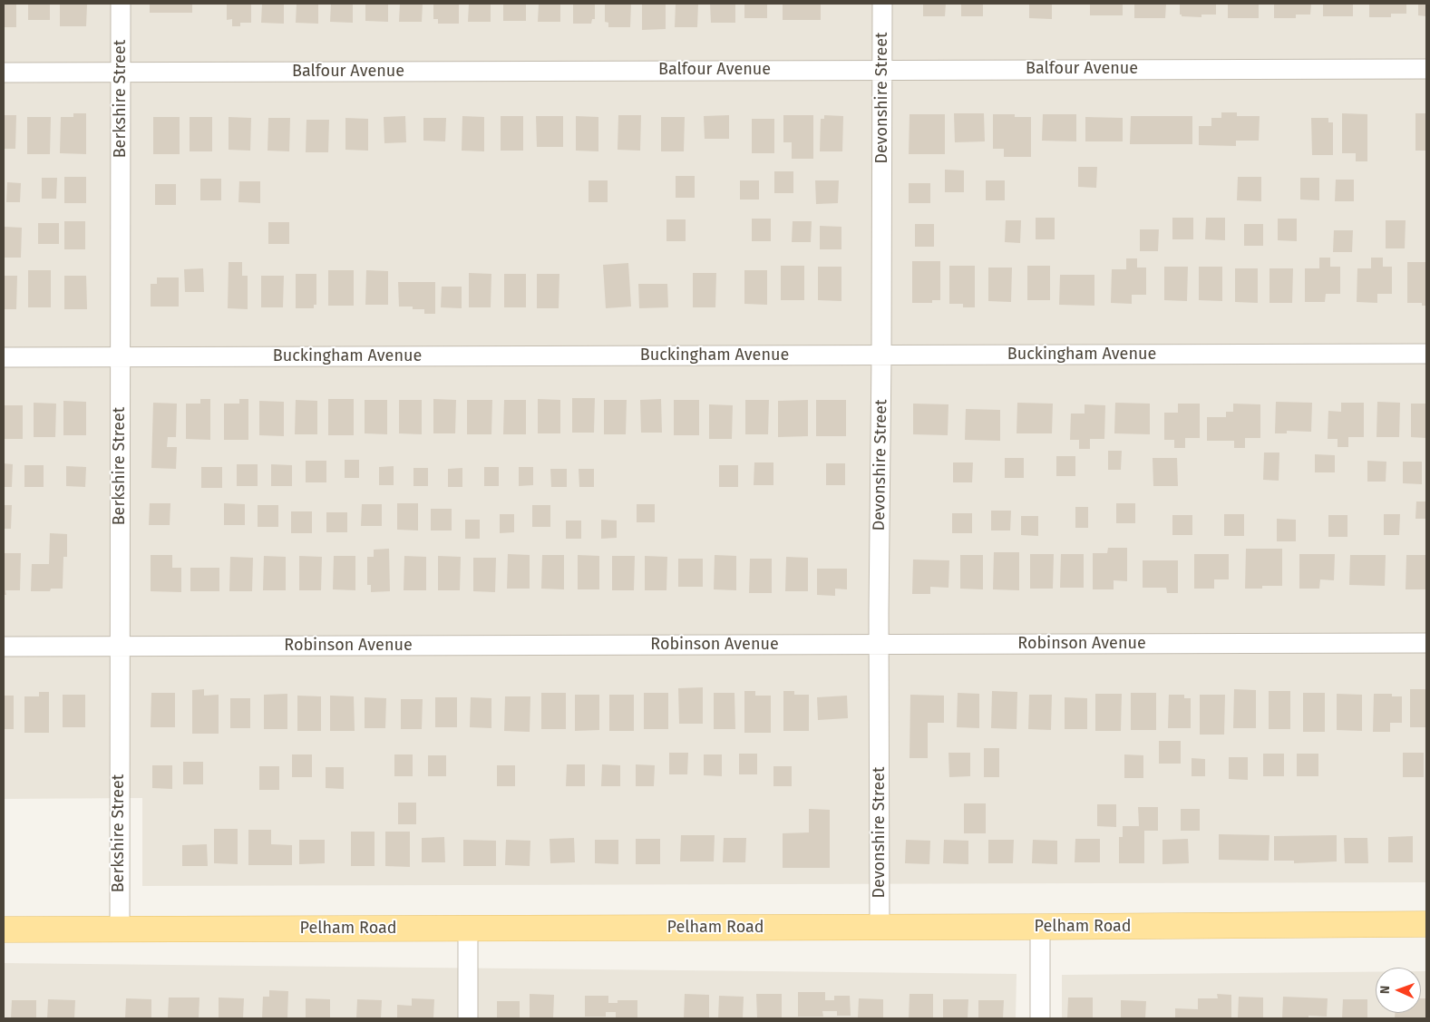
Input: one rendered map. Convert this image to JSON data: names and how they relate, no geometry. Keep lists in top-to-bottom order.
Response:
{
  "streets": {
    "main road": ["Pelham Road"],
    "street": [
      "Balfour Avenue",
      "Devonshire Street",
      "Berkshire Street",
      "Buckingham Avenue",
      "Robinson Avenue"
    ]
  },
  "crossings": [
    ["Balfour Avenue", "Devonshire Street"],
    ["Balfour Avenue", "Berkshire Street"],
    ["Devonshire Street", "Buckingham Avenue"],
    ["Devonshire Street", "Robinson Avenue"],
    ["Devonshire Street", "Pelham Road"],
    ["Berkshire Street", "Buckingham Avenue"],
    ["Berkshire Street", "Robinson Avenue"],
    ["Berkshire Street", "Pelham Road"]
  ],
  "north": "left"
}
